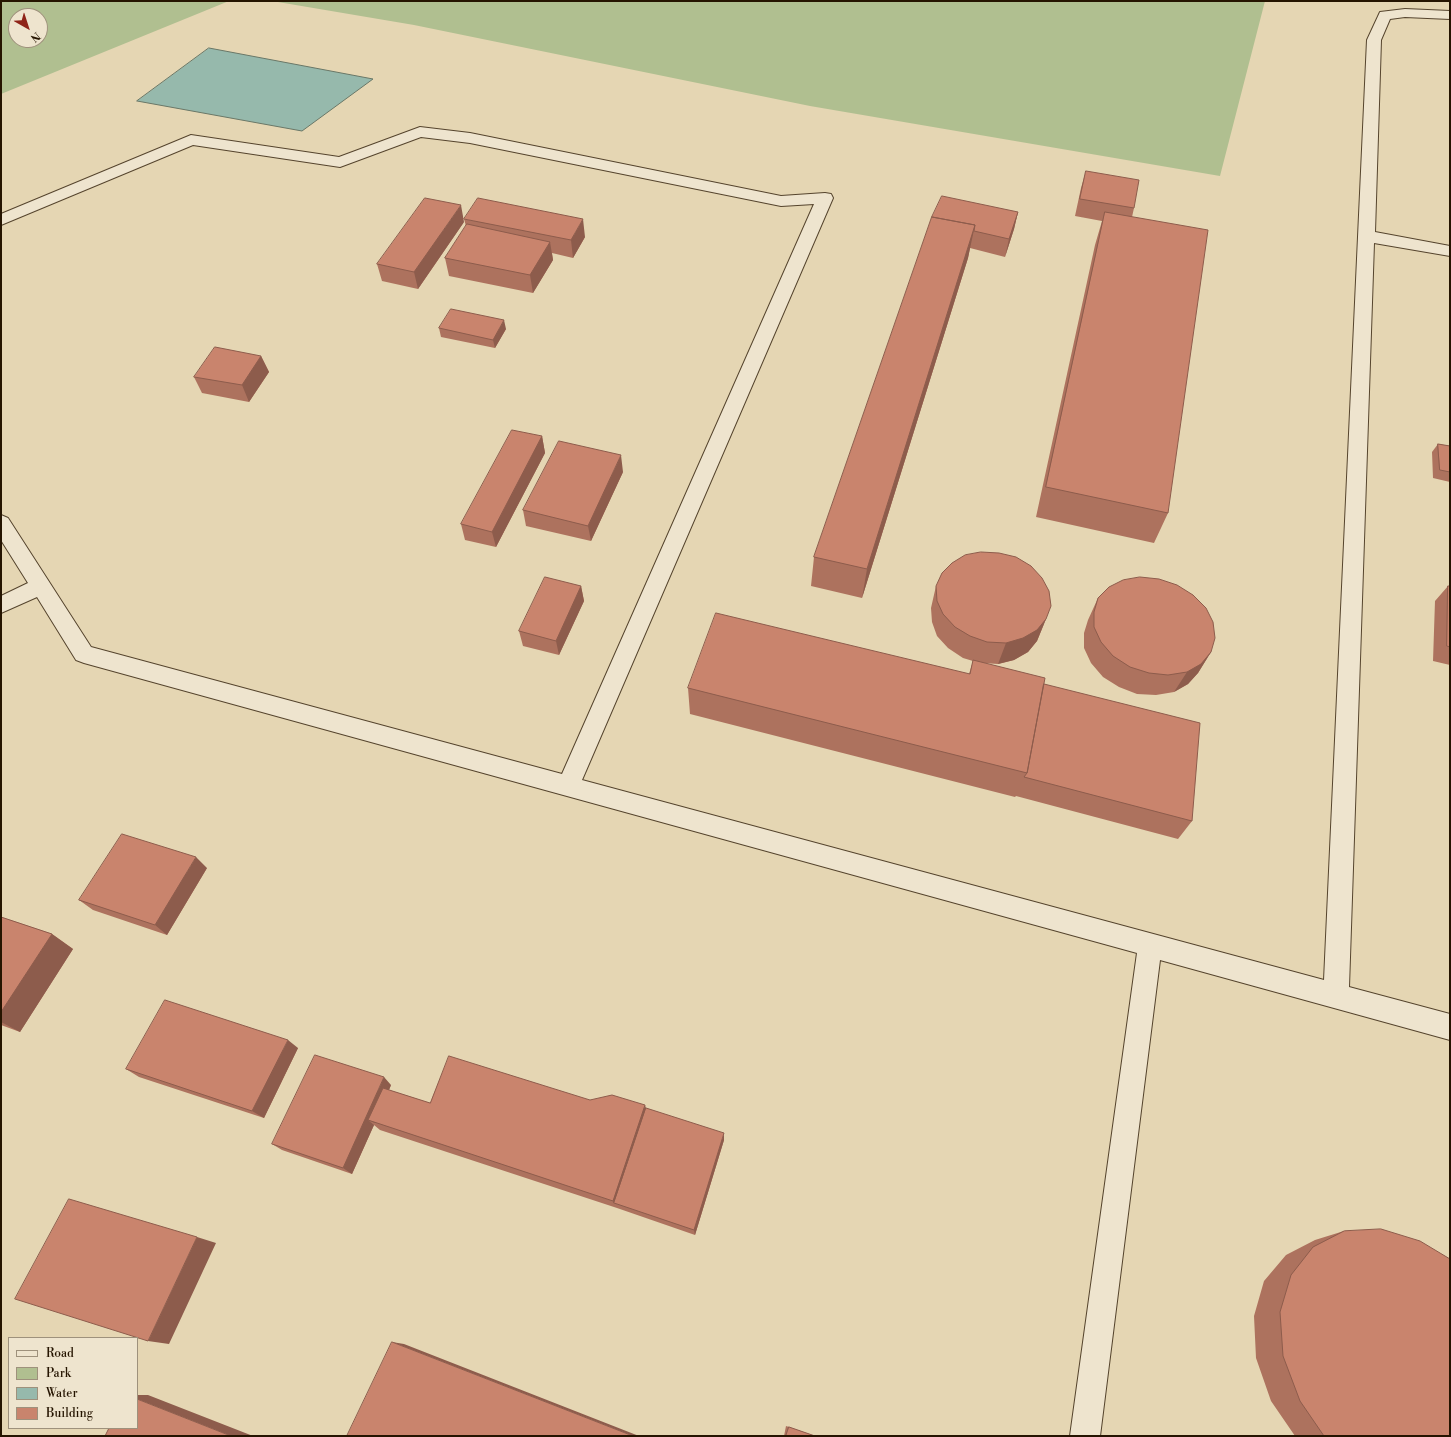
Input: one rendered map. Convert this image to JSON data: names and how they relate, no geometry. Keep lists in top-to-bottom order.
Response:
{
  "legend": [
    "Road",
    "Park",
    "Water",
    "Building"
  ],
  "north": "bottom right"
}
